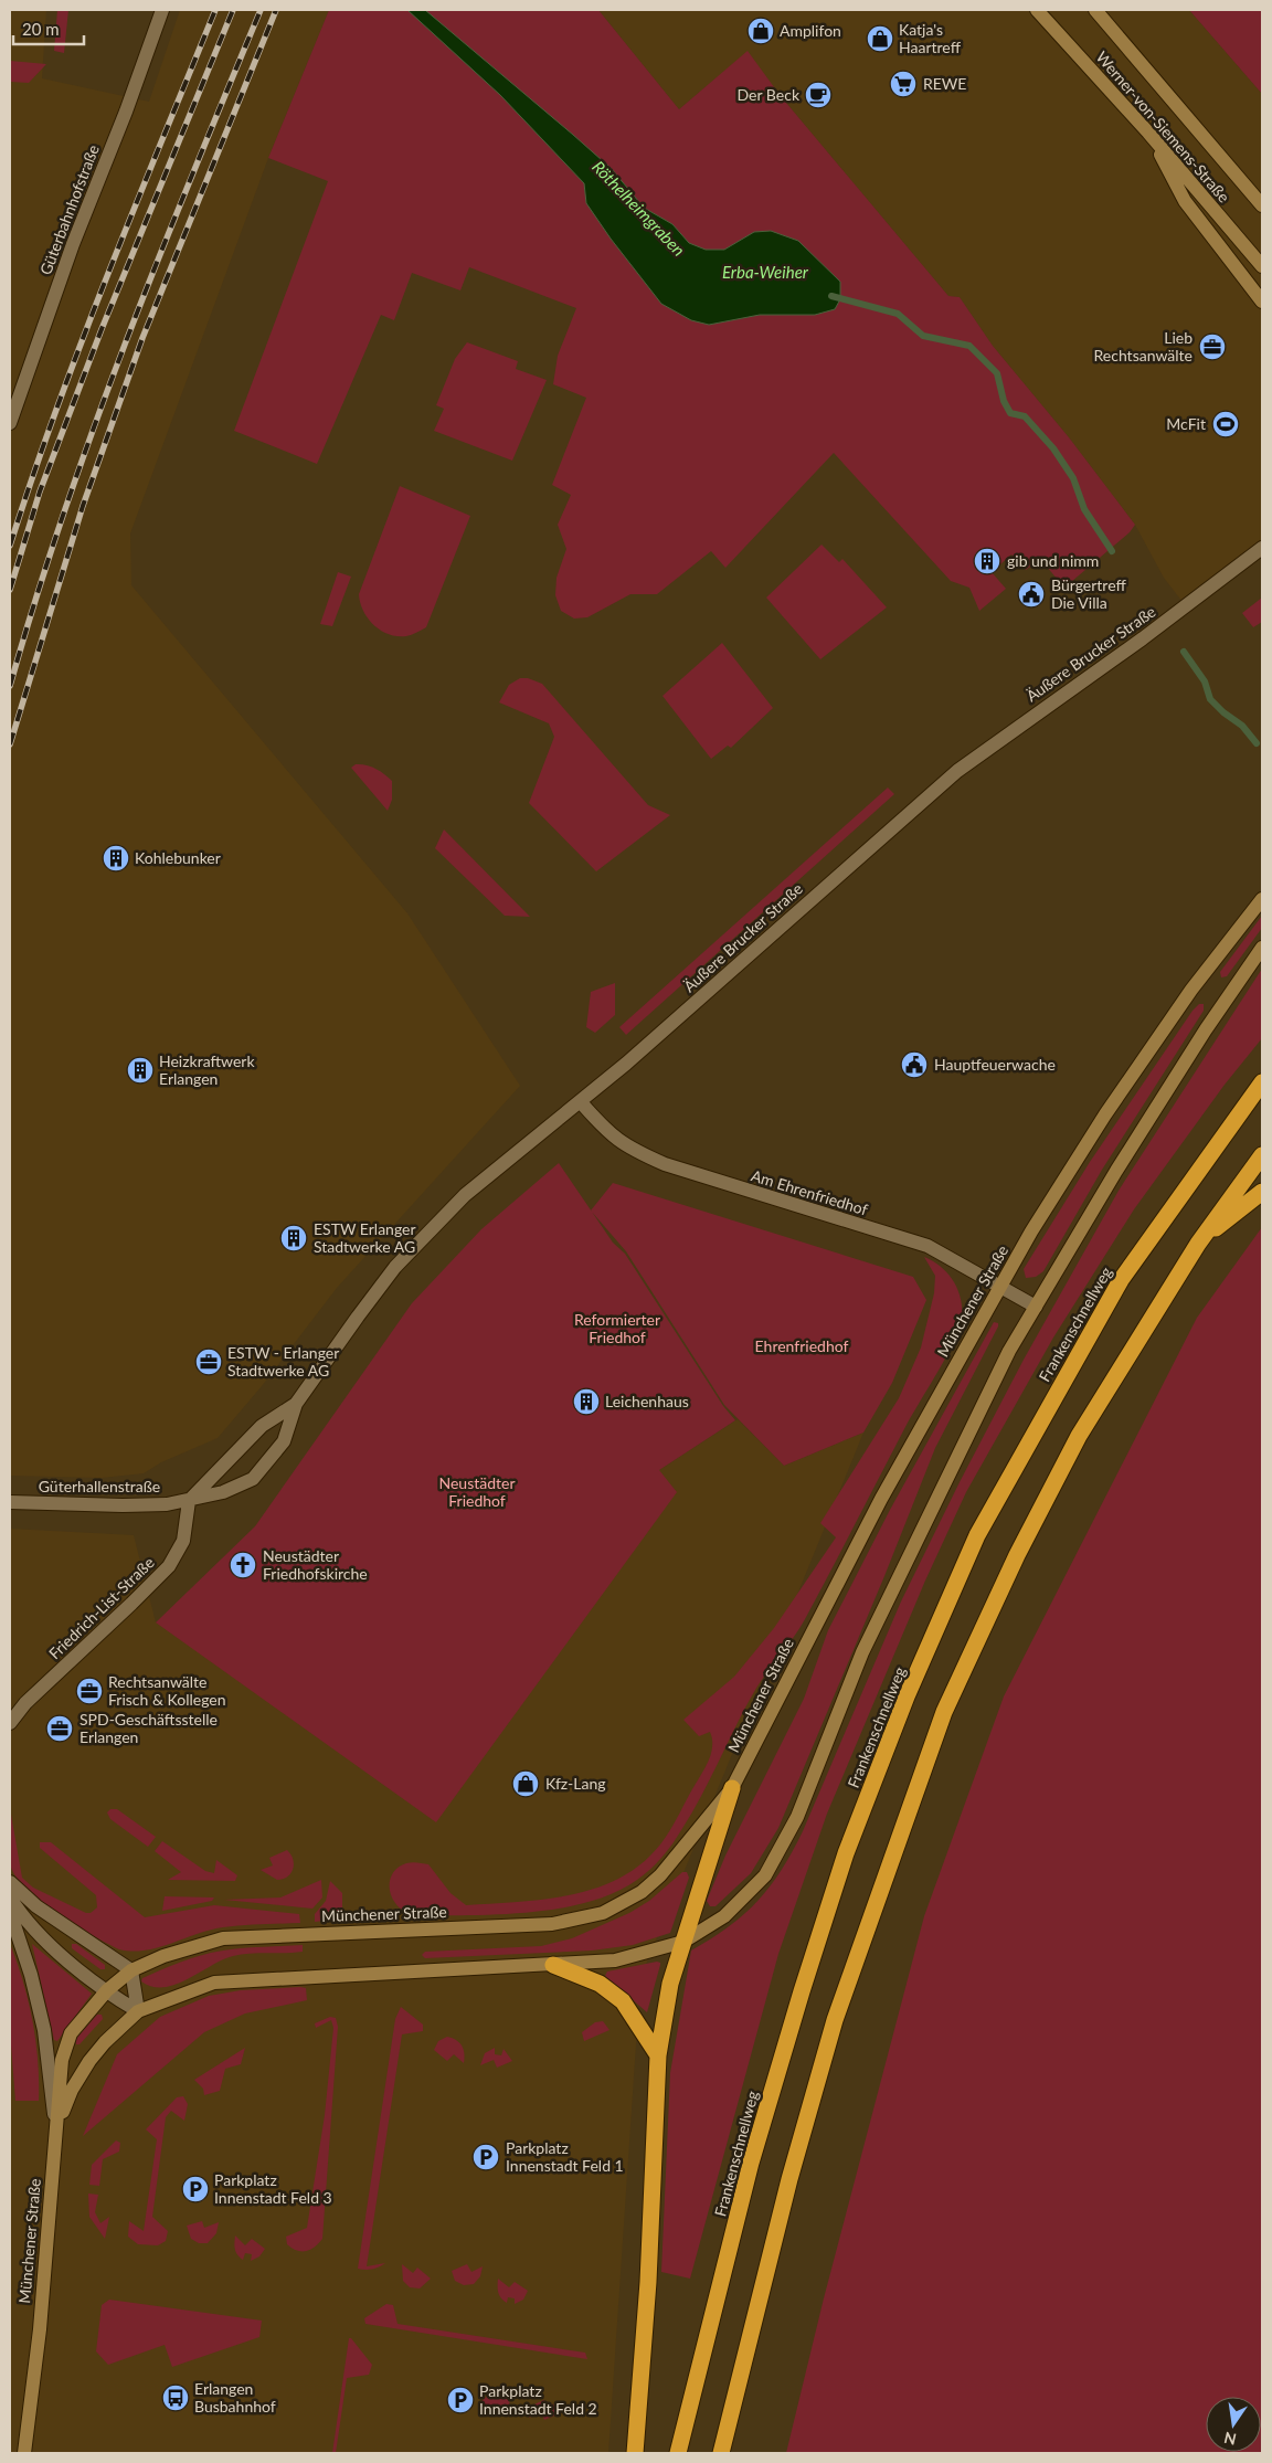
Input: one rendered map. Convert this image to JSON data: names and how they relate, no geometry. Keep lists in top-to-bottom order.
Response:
{
  "streets": {
    "highway": ["Frankenschnellweg"],
    "main road": ["Werner-von-Siemens-Straße", "Münchener Straße"],
    "street": [
      "Güterbahnhofstraße",
      "Äußere Brucker Straße",
      "Am Ehrenfriedhof",
      "Güterhallenstraße",
      "Friedrich-List-Straße"
    ]
  },
  "crossings": [
    ["Äußere Brucker Straße", "Am Ehrenfriedhof"],
    ["Äußere Brucker Straße", "Güterhallenstraße"],
    ["Äußere Brucker Straße", "Friedrich-List-Straße"],
    ["Am Ehrenfriedhof", "Münchener Straße"],
    ["Güterhallenstraße", "Friedrich-List-Straße"]
  ],
  "water": ["Röthelheimgraben", "Erba-Weiher"],
  "parks": ["Reformierter Friedhof", "Ehrenfriedhof", "Neustädter Friedhof"],
  "places": {
    "shop": ["Amplifon", "Katja's Haartreff", "Kfz-Lang"],
    "supermarket": ["REWE"],
    "cafe": ["Der Beck"],
    "office": [
      "Lieb Rechtsanwälte",
      "ESTW - Erlanger Stadtwerke AG",
      "Rechtsanwälte Frisch & Kollegen",
      "SPD-Geschäftsstelle Erlangen"
    ],
    "sports": ["McFit"],
    "building": [
      "gib und nimm",
      "Kohlebunker",
      "Heizkraftwerk Erlangen",
      "ESTW Erlanger Stadtwerke AG",
      "Leichenhaus"
    ],
    "public building": ["Bürgertreff Die Villa", "Hauptfeuerwache"],
    "church": ["Neustädter Friedhofskirche"],
    "parking": ["Parkplatz Innenstadt Feld 1", "Parkplatz Innenstadt Feld 3", "Parkplatz Innenstadt Feld 2"],
    "bus stop": ["Erlangen Busbahnhof"]
  },
  "scale_bar": "20 m",
  "north": "bottom"
}
